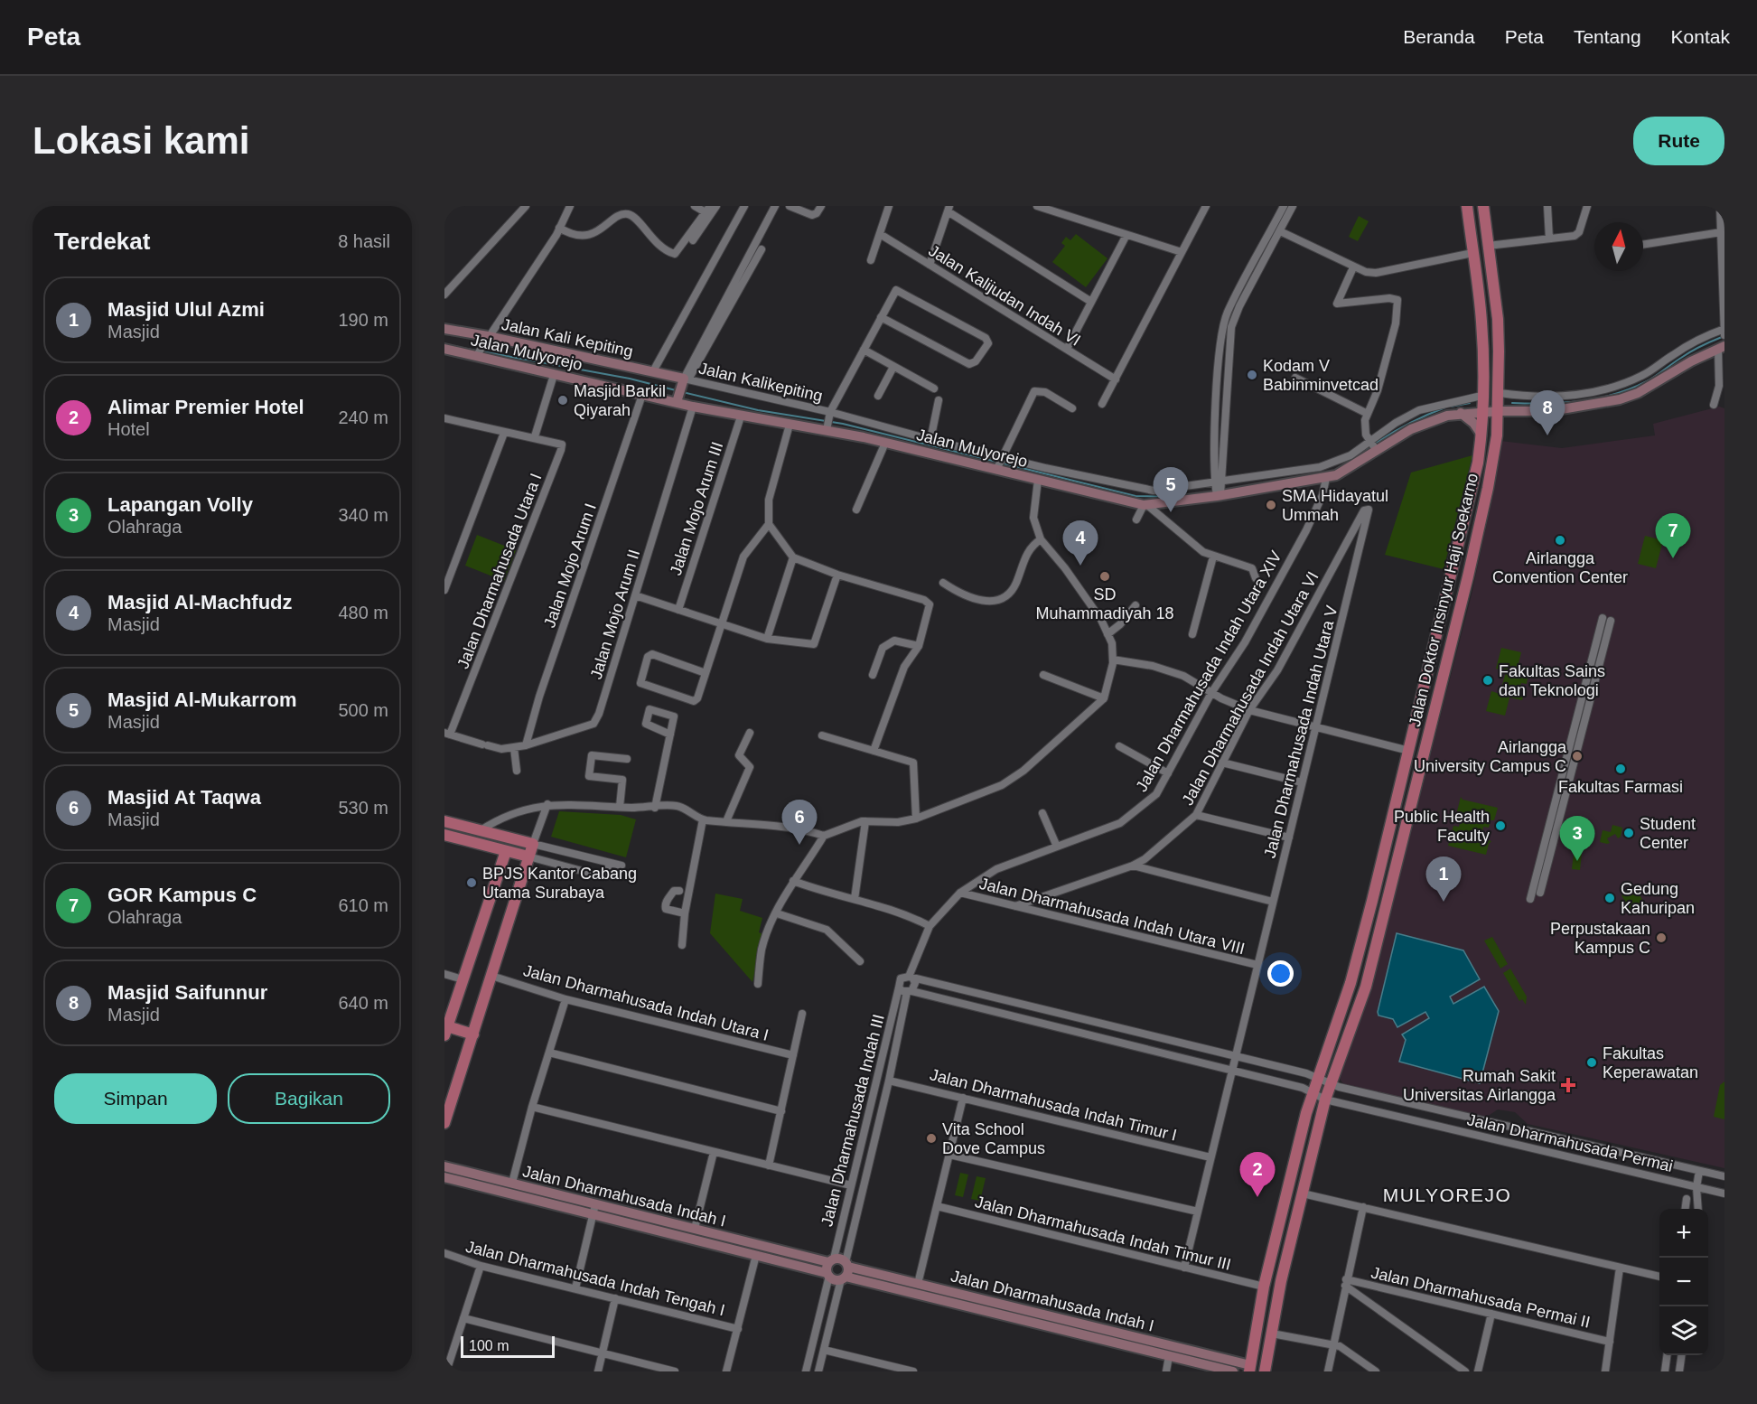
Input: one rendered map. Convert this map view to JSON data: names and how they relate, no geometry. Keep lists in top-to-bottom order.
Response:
{
  "streets": {
    "main road": [
      "Jalan Kali Kepiting",
      "Jalan Mulyorejo",
      "Jalan Doktor Insinyur Haji Soekarno",
      "Jalan Dharmahusada Indah I"
    ],
    "street": [
      "Jalan Kalijudan Indah VI",
      "Jalan Kalikepiting",
      "Jalan Mojo Arum III",
      "Jalan Mojo Arum I",
      "Jalan Dharmahusada Utara I",
      "Jalan Mojo Arum II",
      "Jalan Dharmahusada Indah Utara XIV",
      "Jalan Dharmahusada Indah Utara VI",
      "Jalan Dharmahusada Indah Utara V",
      "Jalan Dharmahusada Indah Utara VIII",
      "Jalan Dharmahusada Indah Utara I",
      "Jalan Dharmahusada Indah Timur I",
      "Jalan Dharmahusada Indah III",
      "Jalan Dharmahusada Permai",
      "Jalan Dharmahusada Indah Timur III",
      "Jalan Dharmahusada Indah Tengah I",
      "Jalan Dharmahusada Permai II"
    ]
  },
  "crossings": [
    ["Jalan Kali Kepiting", "Jalan Mulyorejo"],
    ["Jalan Kali Kepiting", "Jalan Kalikepiting"],
    ["Jalan Mulyorejo", "Jalan Kalikepiting"],
    ["Jalan Mulyorejo", "Jalan Mojo Arum III"],
    ["Jalan Mulyorejo", "Jalan Mojo Arum I"],
    ["Jalan Mulyorejo", "Jalan Doktor Insinyur Haji Soekarno"],
    ["Jalan Mulyorejo", "Jalan Mojo Arum II"],
    ["Jalan Mulyorejo", "Jalan Dharmahusada Indah Utara XIV"],
    ["Jalan Mojo Arum I", "Jalan Mojo Arum II"],
    ["Jalan Dharmahusada Utara I", "Jalan Mojo Arum II"],
    ["Jalan Doktor Insinyur Haji Soekarno", "Jalan Dharmahusada Permai"],
    ["Jalan Doktor Insinyur Haji Soekarno", "Jalan Dharmahusada Indah I"],
    ["Jalan Doktor Insinyur Haji Soekarno", "Jalan Dharmahusada Indah Timur III"],
    ["Jalan Dharmahusada Indah Utara XIV", "Jalan Dharmahusada Indah Utara VIII"],
    ["Jalan Dharmahusada Indah Utara XIV", "Jalan Dharmahusada Indah III"],
    ["Jalan Dharmahusada Indah Utara VI", "Jalan Dharmahusada Indah Utara V"],
    ["Jalan Dharmahusada Indah Utara VI", "Jalan Dharmahusada Indah Utara VIII"],
    ["Jalan Dharmahusada Indah Utara V", "Jalan Dharmahusada Indah Utara VIII"],
    ["Jalan Dharmahusada Indah Utara V", "Jalan Dharmahusada Indah Timur I"],
    ["Jalan Dharmahusada Indah Utara V", "Jalan Dharmahusada Indah Timur III"],
    ["Jalan Dharmahusada Indah Timur I", "Jalan Dharmahusada Indah III"],
    ["Jalan Dharmahusada Indah III", "Jalan Dharmahusada Indah I"]
  ],
  "districts": ["MULYOREJO"],
  "places": {
    "other": [
      "Kodam V Babinminvetcad",
      "Masjid Barkil Qiyarah",
      "SMA Hidayatul Ummah",
      "Airlangga Convention Center",
      "SD Muhammadiyah 18",
      "Fakultas Sains dan Teknologi",
      "Airlangga University Campus C",
      "Fakultas Farmasi",
      "Public Health Faculty",
      "Student Center",
      "BPJS Kantor Cabang Utama Surabaya",
      "Gedung Kahuripan",
      "Perpustakaan Kampus C",
      "Fakultas Keperawatan",
      "Vita School Dove Campus"
    ],
    "health": ["Rumah Sakit Universitas Airlangga"]
  },
  "scale_bar": "100 m",
  "north": "top",
  "page": {
    "header": "Peta",
    "nav": [
      "Beranda",
      "Peta",
      "Tentang",
      "Kontak"
    ],
    "buttons": [
      "Rute",
      ["Simpan", "Bagikan"]
    ],
    "title": "Lokasi kami",
    "heading": ["Terdekat", "8 hasil"],
    "list": [
      {
        "mark": "1",
        "name": "Masjid Ulul Azmi",
        "note": "Masjid",
        "value": "190 m"
      },
      {
        "mark": "2",
        "name": "Alimar Premier Hotel",
        "note": "Hotel",
        "value": "240 m"
      },
      {
        "mark": "3",
        "name": "Lapangan Volly",
        "note": "Olahraga",
        "value": "340 m"
      },
      {
        "mark": "4",
        "name": "Masjid Al-Machfudz",
        "note": "Masjid",
        "value": "480 m"
      },
      {
        "mark": "5",
        "name": "Masjid Al-Mukarrom",
        "note": "Masjid",
        "value": "500 m"
      },
      {
        "mark": "6",
        "name": "Masjid At Taqwa",
        "note": "Masjid",
        "value": "530 m"
      },
      {
        "mark": "7",
        "name": "GOR Kampus C",
        "note": "Olahraga",
        "value": "610 m"
      },
      {
        "mark": "8",
        "name": "Masjid Saifunnur",
        "note": "Masjid",
        "value": "640 m"
      }
    ],
    "pins": [
      "8",
      "5",
      "7",
      "4",
      "6",
      "3",
      "1",
      "2"
    ],
    "map_buttons": ["+", "−"],
    "scale": "100 m"
  }
}
